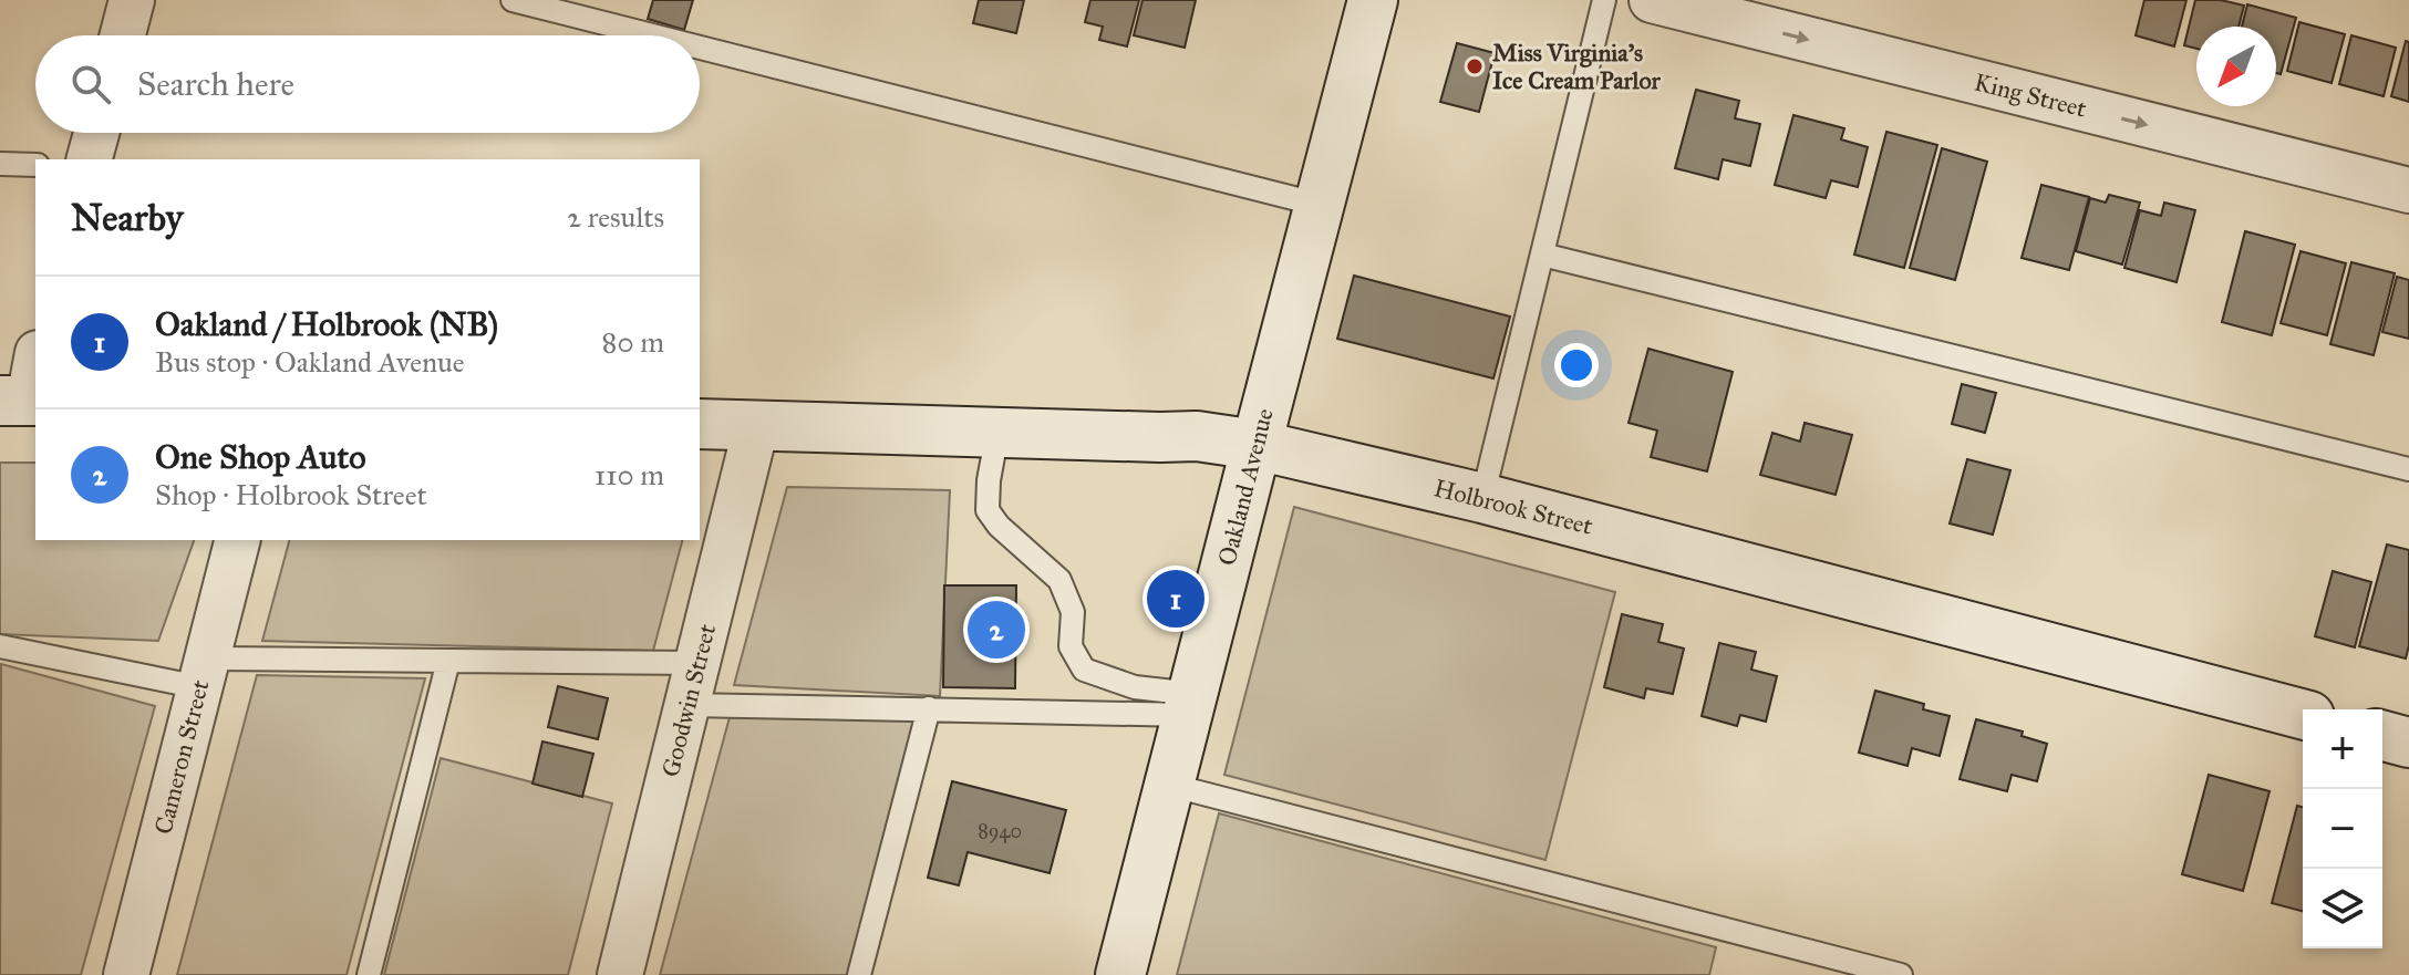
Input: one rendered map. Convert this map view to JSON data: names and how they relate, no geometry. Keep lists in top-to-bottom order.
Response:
{
  "streets": {
    "street": [
      "King Street",
      "Oakland Avenue",
      "Holbrook Street",
      "Goodwin Street",
      "Cameron Street"
    ]
  },
  "crossings": [
    ["Oakland Avenue", "Holbrook Street"],
    ["Holbrook Street", "Goodwin Street"]
  ],
  "one_way": ["King Street"],
  "places": ["Miss Virginia's Ice Cream Parlor"],
  "house_numbers": ["8940"],
  "north": "bottom left",
  "page": {
    "search": "Search here",
    "heading": ["Nearby", "2 results"],
    "list": [
      {
        "mark": "1",
        "name": "Oakland / Holbrook (NB)",
        "note": "Bus stop · Oakland Avenue",
        "value": "80 m"
      },
      {
        "mark": "2",
        "name": "One Shop Auto",
        "note": "Shop · Holbrook Street",
        "value": "110 m"
      }
    ],
    "pins": ["1", "2"],
    "map_buttons": ["+", "−"]
  }
}
